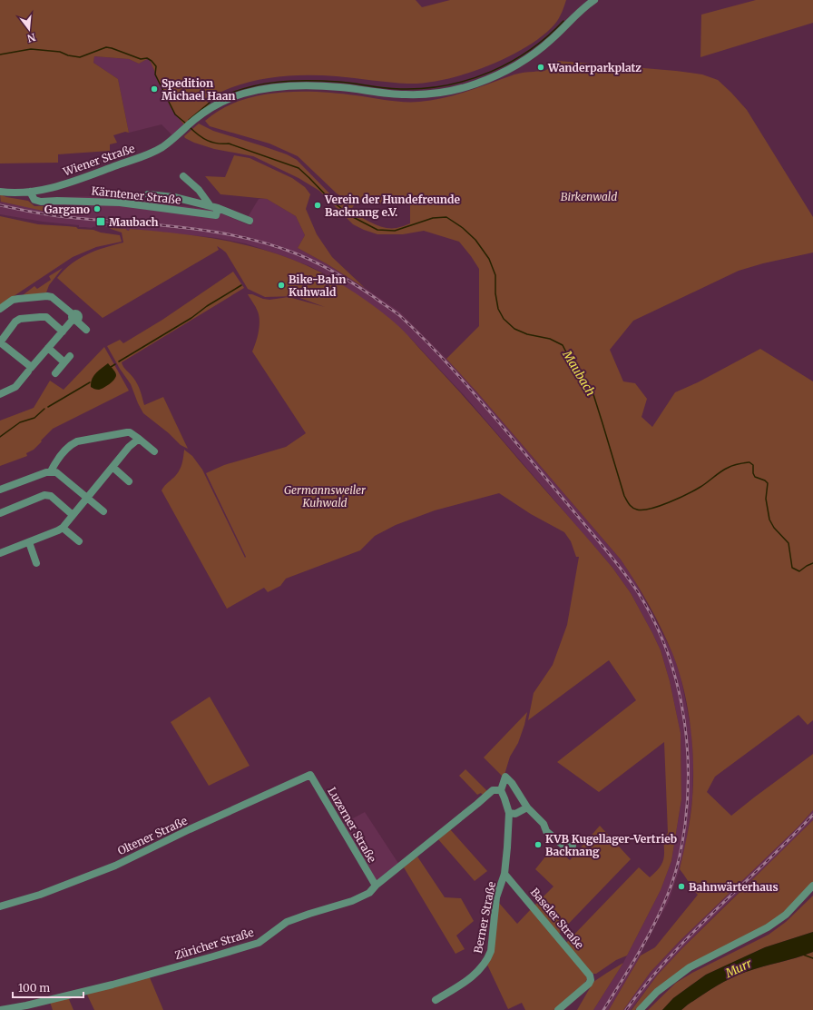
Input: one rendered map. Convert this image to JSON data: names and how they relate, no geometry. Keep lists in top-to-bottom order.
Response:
{
  "streets": {
    "street": [
      "Wiener Straße",
      "Kärntener Straße",
      "Luzerner Straße",
      "Oltener Straße",
      "Berner Straße",
      "Baseler Straße",
      "Züricher Straße"
    ]
  },
  "crossings": [
    ["Wiener Straße", "Kärntener Straße"],
    ["Luzerner Straße", "Oltener Straße"],
    ["Luzerner Straße", "Züricher Straße"],
    ["Berner Straße", "Baseler Straße"]
  ],
  "water": ["Maubach", "Murr"],
  "parks": ["Birkenwald", "Germannsweiler Kuhwald"],
  "places": {
    "other": [
      "Wanderparkplatz",
      "Spedition Michael Haan",
      "Verein der Hundefreunde Backnang e.V.",
      "Gargano",
      "Bike-Bahn Kuhwald",
      "KVB Kugellager-Vertrieb Backnang",
      "Bahnwärterhaus"
    ],
    "transit": ["Maubach"]
  },
  "scale_bar": "100 m",
  "north": "bottom"
}
